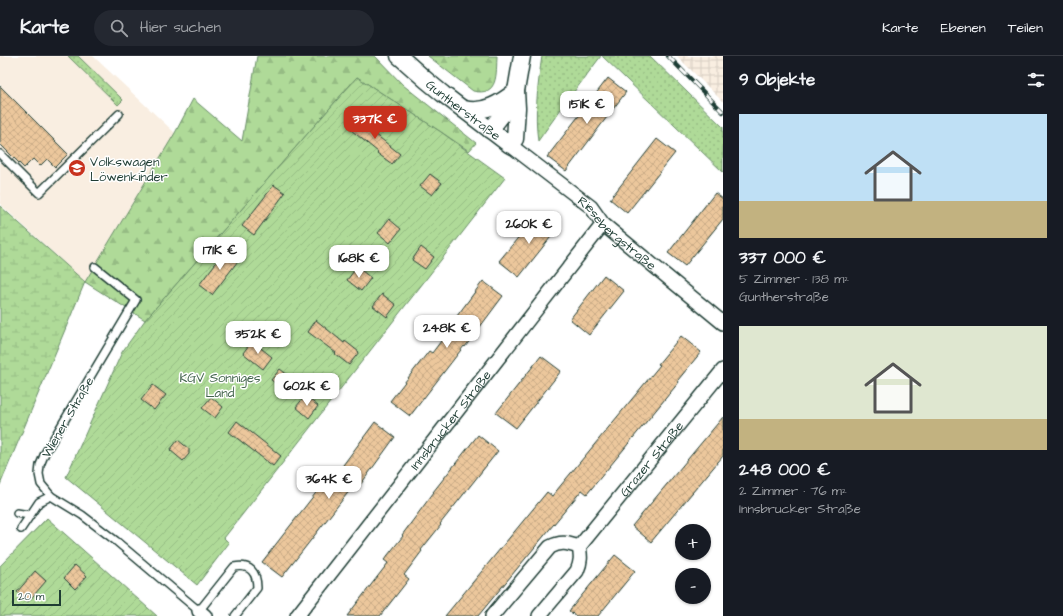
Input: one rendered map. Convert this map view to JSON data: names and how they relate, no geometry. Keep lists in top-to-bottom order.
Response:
{
  "streets": {
    "street": [
      "Guntherstraße",
      "Riesebergstraße",
      "Innsbrucker Straße",
      "Grazer Straße"
    ],
    "lane": ["Wiener Straße"]
  },
  "crossings": [
    ["Guntherstraße", "Riesebergstraße"],
    ["Riesebergstraße", "Innsbrucker Straße"]
  ],
  "parks": ["KGV Sonniges Land"],
  "places": {
    "school or university": ["Volkswagen Löwenkinder"]
  },
  "scale_bar": "20 m",
  "page": {
    "header": "Karte",
    "search": "Hier suchen",
    "nav": ["Karte", "Ebenen", "Teilen"],
    "heading": "9 Objekte",
    "price": [
      "151K €",
      "337K €",
      "260K €",
      "171K €",
      "168K €",
      "248K €",
      "352K €",
      "602K €",
      "364K €"
    ],
    "list": [
      {
        "name": "337 000 €",
        "note": "5 Zimmer · 138 m² · Guntherstraße"
      },
      {
        "name": "248 000 €",
        "note": "2 Zimmer · 76 m² · Innsbrucker Straße"
      }
    ],
    "map_buttons": ["+", "−"],
    "scale": "20 m"
  }
}
